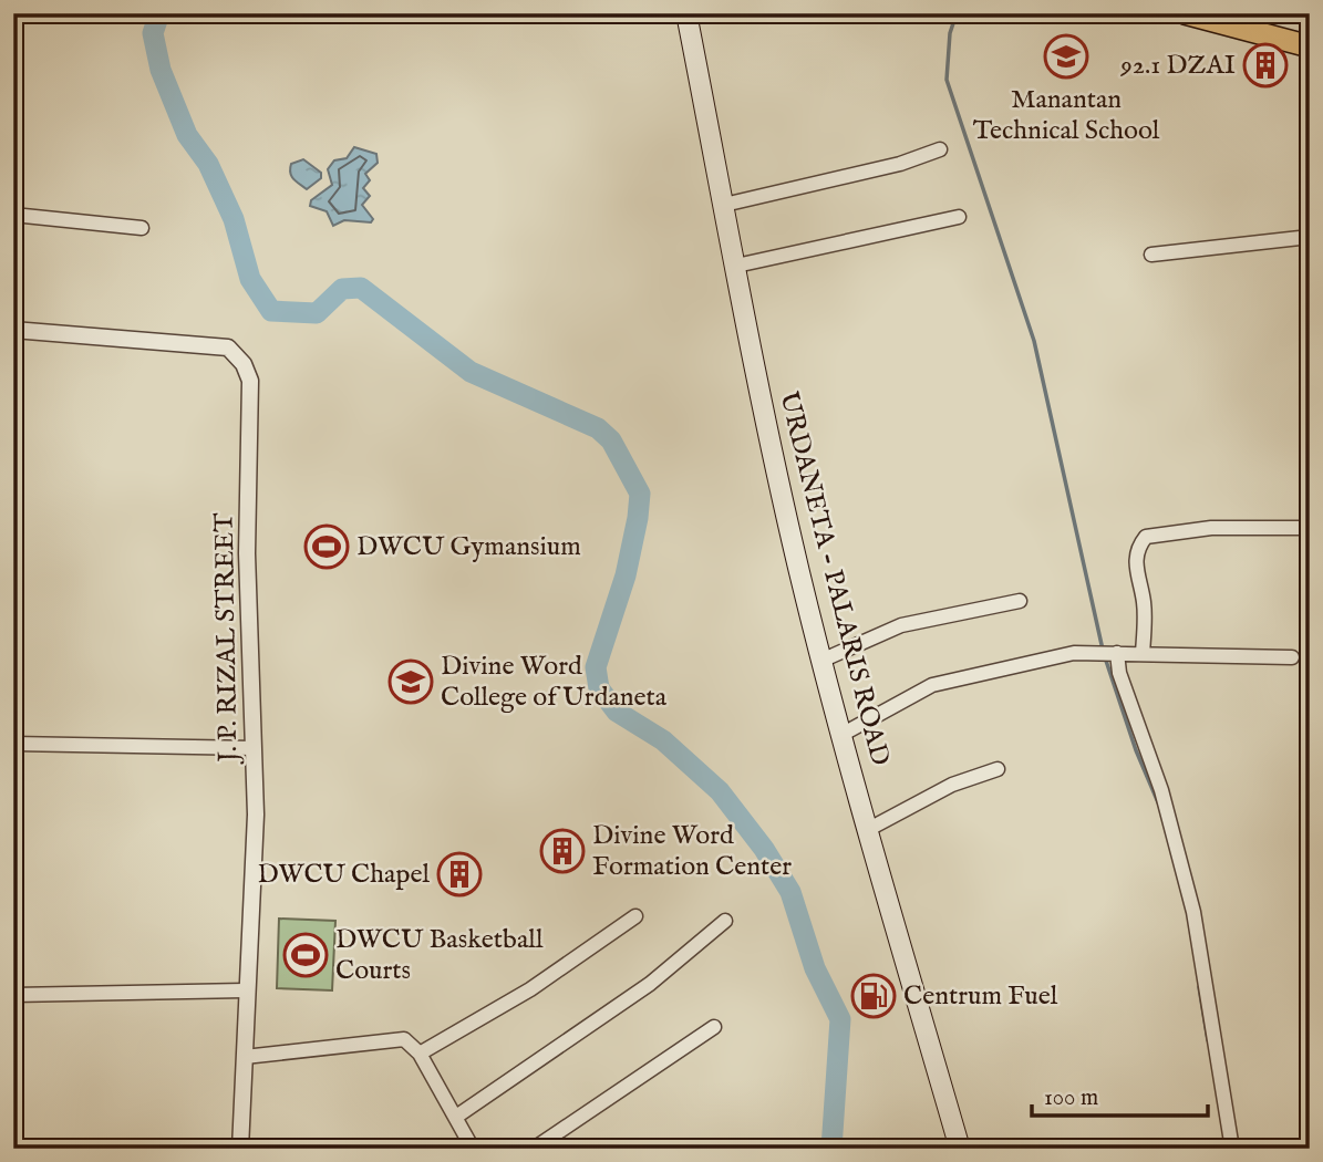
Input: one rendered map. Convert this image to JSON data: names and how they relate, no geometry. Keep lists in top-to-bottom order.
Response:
{
  "streets": {
    "main road": ["URDANETA - PALARIS ROAD"],
    "street": ["J. P. RIZAL STREET"]
  },
  "places": {
    "school or university": ["Manantan Technical School", "Divine Word College of Urdaneta"],
    "building": ["92.1 DZAI", "Divine Word Formation Center", "DWCU Chapel"],
    "sports": ["DWCU Gymansium", "DWCU Basketball Courts"],
    "fuel station": ["Centrum Fuel"]
  },
  "scale_bar": "100 m"
}
